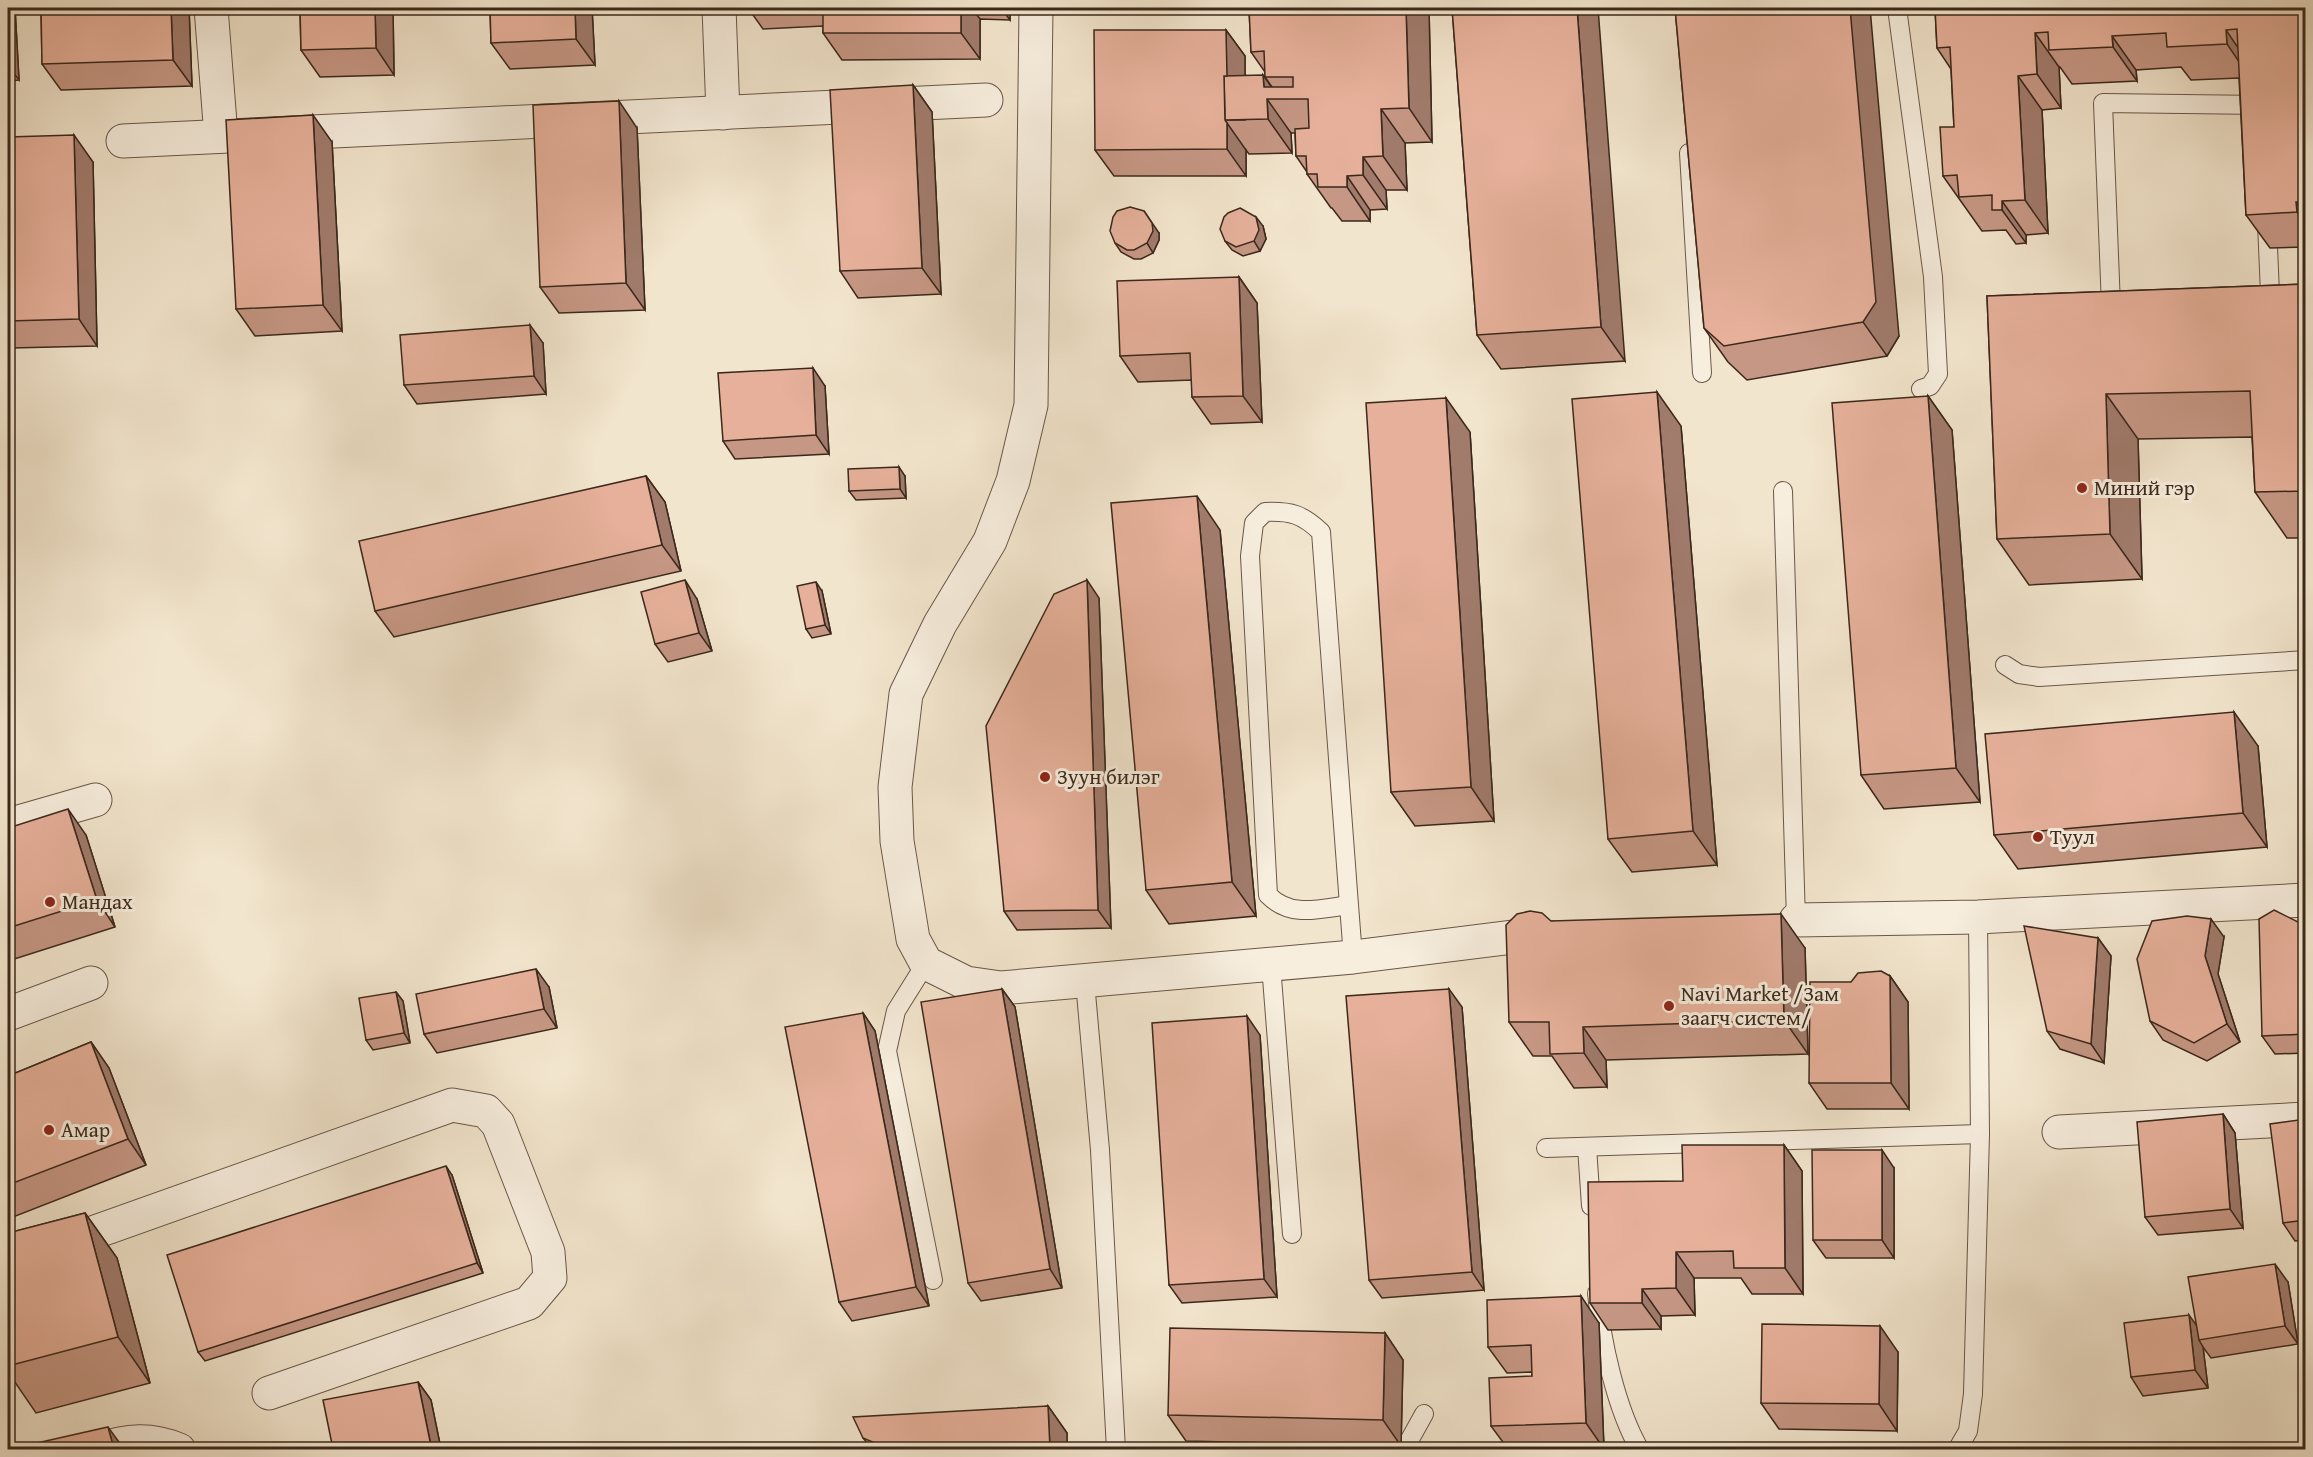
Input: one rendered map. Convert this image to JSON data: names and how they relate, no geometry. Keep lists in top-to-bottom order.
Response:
{
  "places": [
    "Миний гэр",
    "Зуун билэг",
    "Туул",
    "Мандах",
    "Navi Market /Зам заагч систем/",
    "Амар"
  ]
}
